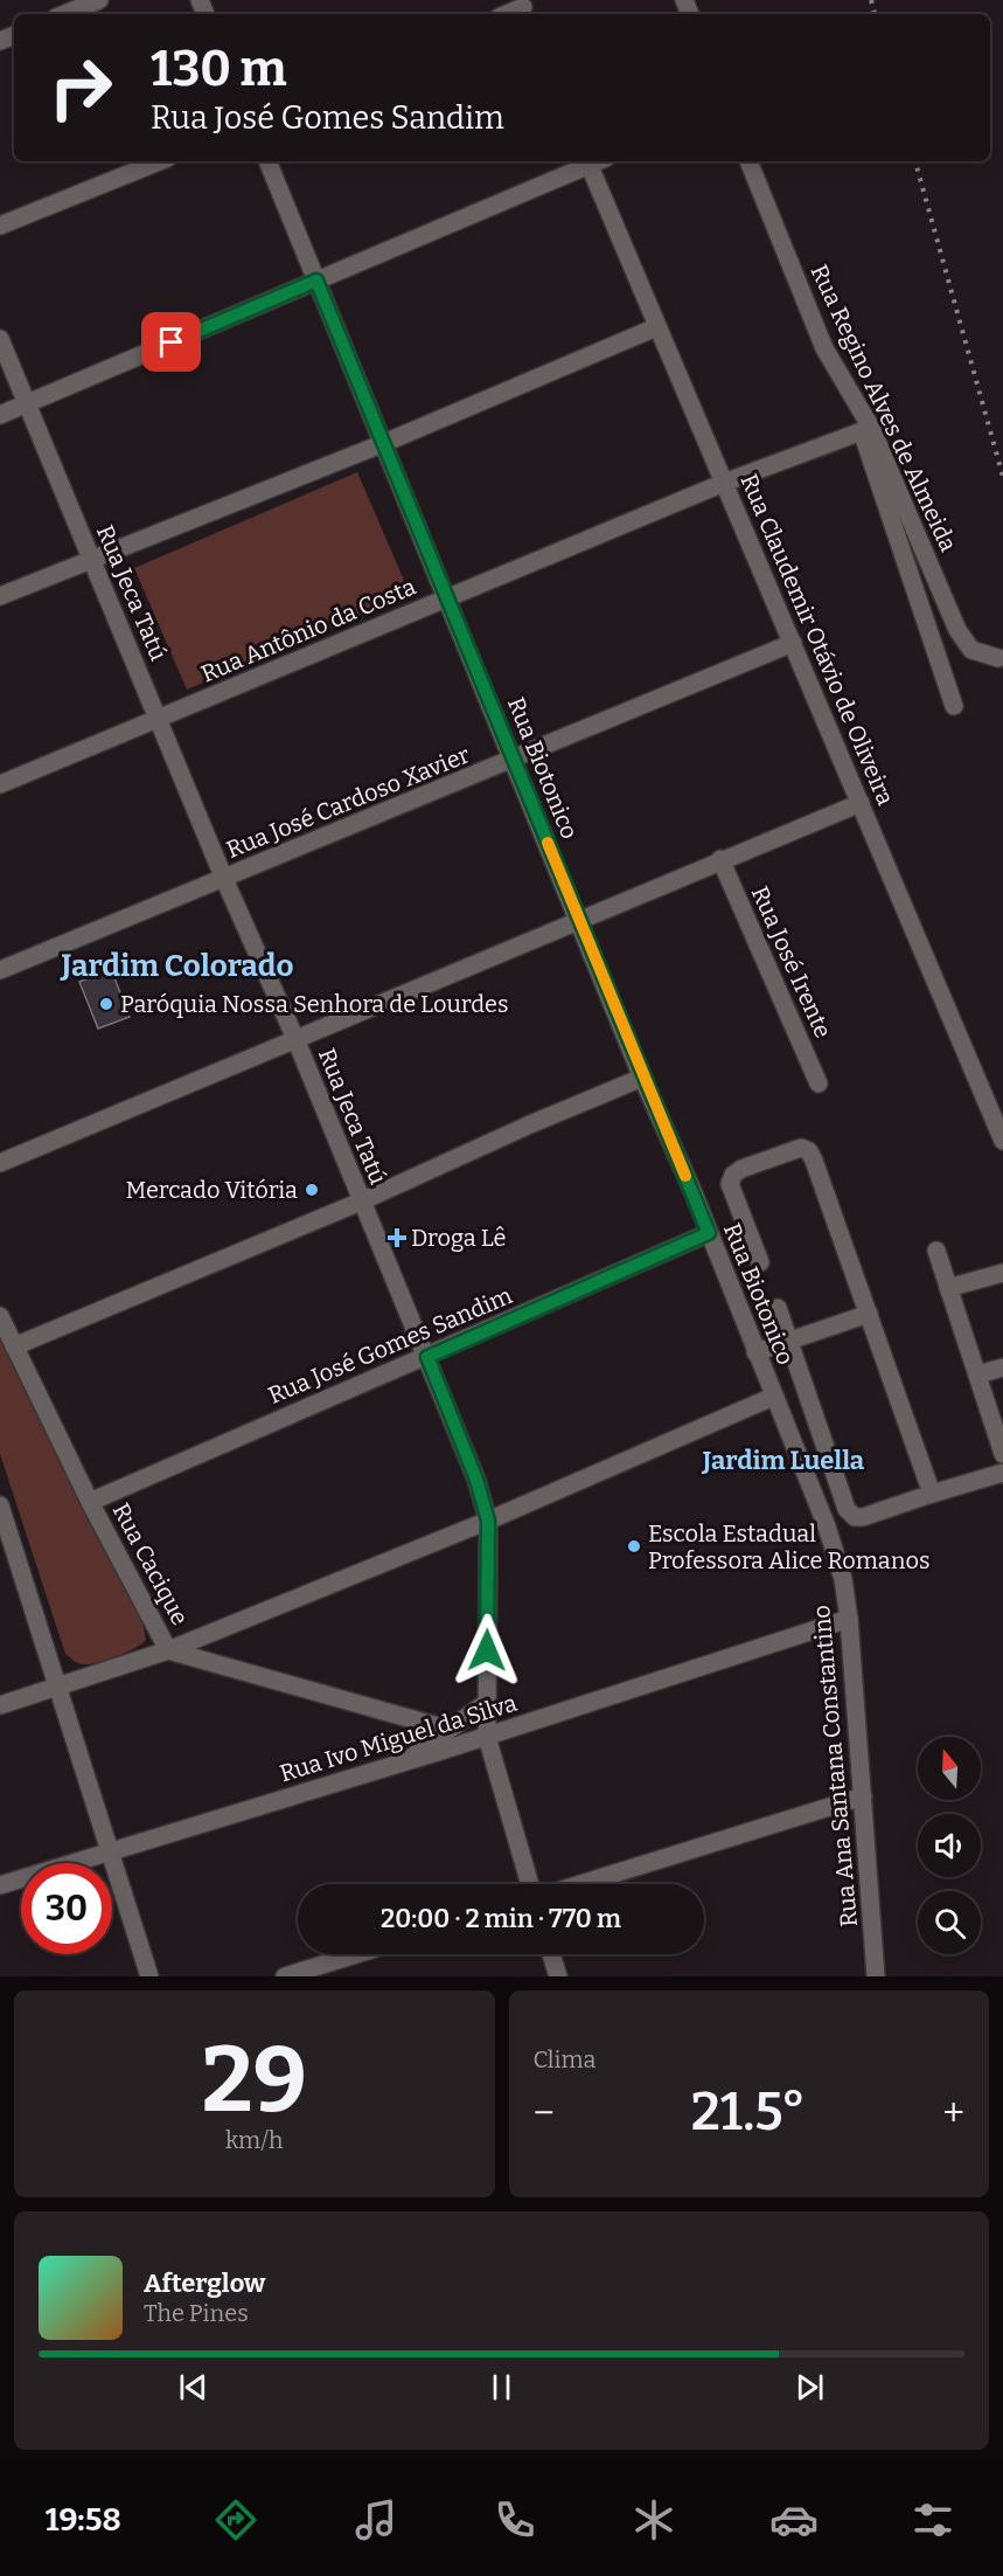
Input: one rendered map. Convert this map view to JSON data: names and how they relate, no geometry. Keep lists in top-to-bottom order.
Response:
{
  "streets": {
    "street": [
      "Rua Regino Alves de Almeida",
      "Rua Jeca Tatú",
      "Rua Antônio da Costa",
      "Rua Claudemir Otávio de Oliveira",
      "Rua Biotonico",
      "Rua José Cardoso Xavier",
      "Rua José Irente",
      "Rua José Gomes Sandim",
      "Rua Cacique",
      "Rua Ivo Miguel da Silva",
      "Rua Ana Santana Constantino"
    ]
  },
  "crossings": [
    ["Rua Regino Alves de Almeida", "Rua Antônio da Costa"],
    ["Rua Jeca Tatú", "Rua Antônio da Costa"],
    ["Rua Jeca Tatú", "Rua José Cardoso Xavier"],
    ["Rua Jeca Tatú", "Rua José Gomes Sandim"],
    ["Rua Jeca Tatú", "Rua Ivo Miguel da Silva"],
    ["Rua Antônio da Costa", "Rua Claudemir Otávio de Oliveira"],
    ["Rua Antônio da Costa", "Rua Biotonico"],
    ["Rua Claudemir Otávio de Oliveira", "Rua José Cardoso Xavier"],
    ["Rua Biotonico", "Rua José Cardoso Xavier"],
    ["Rua Biotonico", "Rua José Gomes Sandim"],
    ["Rua Biotonico", "Rua Ana Santana Constantino"],
    ["Rua José Gomes Sandim", "Rua Cacique"],
    ["Rua Ivo Miguel da Silva", "Rua Ana Santana Constantino"]
  ],
  "districts": ["Jardim Colorado", "Jardim Luella"],
  "places": {
    "other": ["Paróquia Nossa Senhora de Lourdes", "Mercado Vitória", "Escola Estadual Professora Alice Romanos"],
    "health": ["Droga Lê"]
  },
  "north": "top",
  "page": {
    "turn": ["130 m", "Rua José Gomes Sandim"],
    "limit": "30",
    "trip": "20:00 · 2 min · 770 m",
    "tile": [
      ["29", "km/h"],
      "Clima"
    ],
    "heat": ["−", "21.5°", "+"],
    "song": ["Afterglow", "The Pines"],
    "tabs": "19:58"
  }
}
